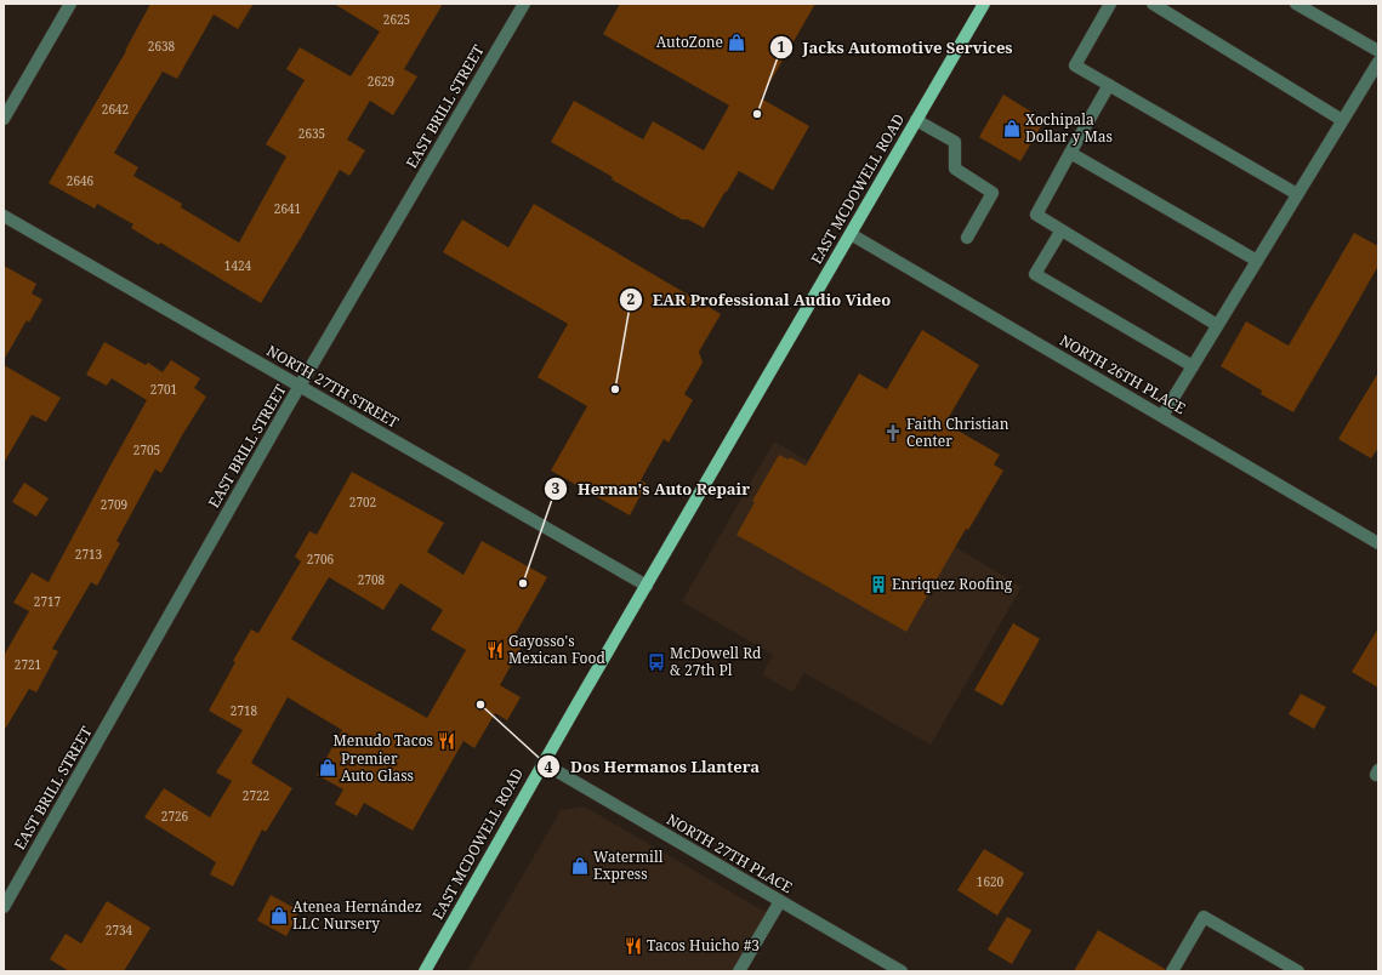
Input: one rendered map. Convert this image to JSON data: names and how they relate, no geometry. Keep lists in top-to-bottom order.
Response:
{
  "streets": {
    "main road": ["EAST MCDOWELL ROAD"],
    "street": [
      "EAST BRILL STREET",
      "NORTH 26TH PLACE",
      "NORTH 27TH STREET",
      "NORTH 27TH PLACE"
    ]
  },
  "crossings": [
    ["EAST BRILL STREET", "NORTH 27TH STREET"],
    ["EAST MCDOWELL ROAD", "NORTH 26TH PLACE"],
    ["EAST MCDOWELL ROAD", "NORTH 27TH STREET"],
    ["EAST MCDOWELL ROAD", "NORTH 27TH PLACE"]
  ],
  "places": {
    "shop": [
      "AutoZone",
      "Xochipala Dollar y Mas",
      "Premier Auto Glass",
      "Watermill Express",
      "Atenea Hernández LLC Nursery"
    ],
    "other": [
      "Jacks Automotive Services",
      "EAR Professional Audio Video",
      "Hernan's Auto Repair",
      "Dos Hermanos Llantera"
    ],
    "church": ["Faith Christian Center"],
    "building": ["Enriquez Roofing"],
    "restaurant": ["Gayosso's Mexican Food", "Menudo Tacos", "Tacos Huicho #3"],
    "bus stop": ["McDowell Rd & 27th Pl"]
  },
  "house_numbers": [
    "2625",
    "2638",
    "2629",
    "2642",
    "2635",
    "2646",
    "2641",
    "1424",
    "2701",
    "2705",
    "2702",
    "2709",
    "2713",
    "2706",
    "2708",
    "2717",
    "2721",
    "2718",
    "2722",
    "2726",
    "1620",
    "2734"
  ]
}
